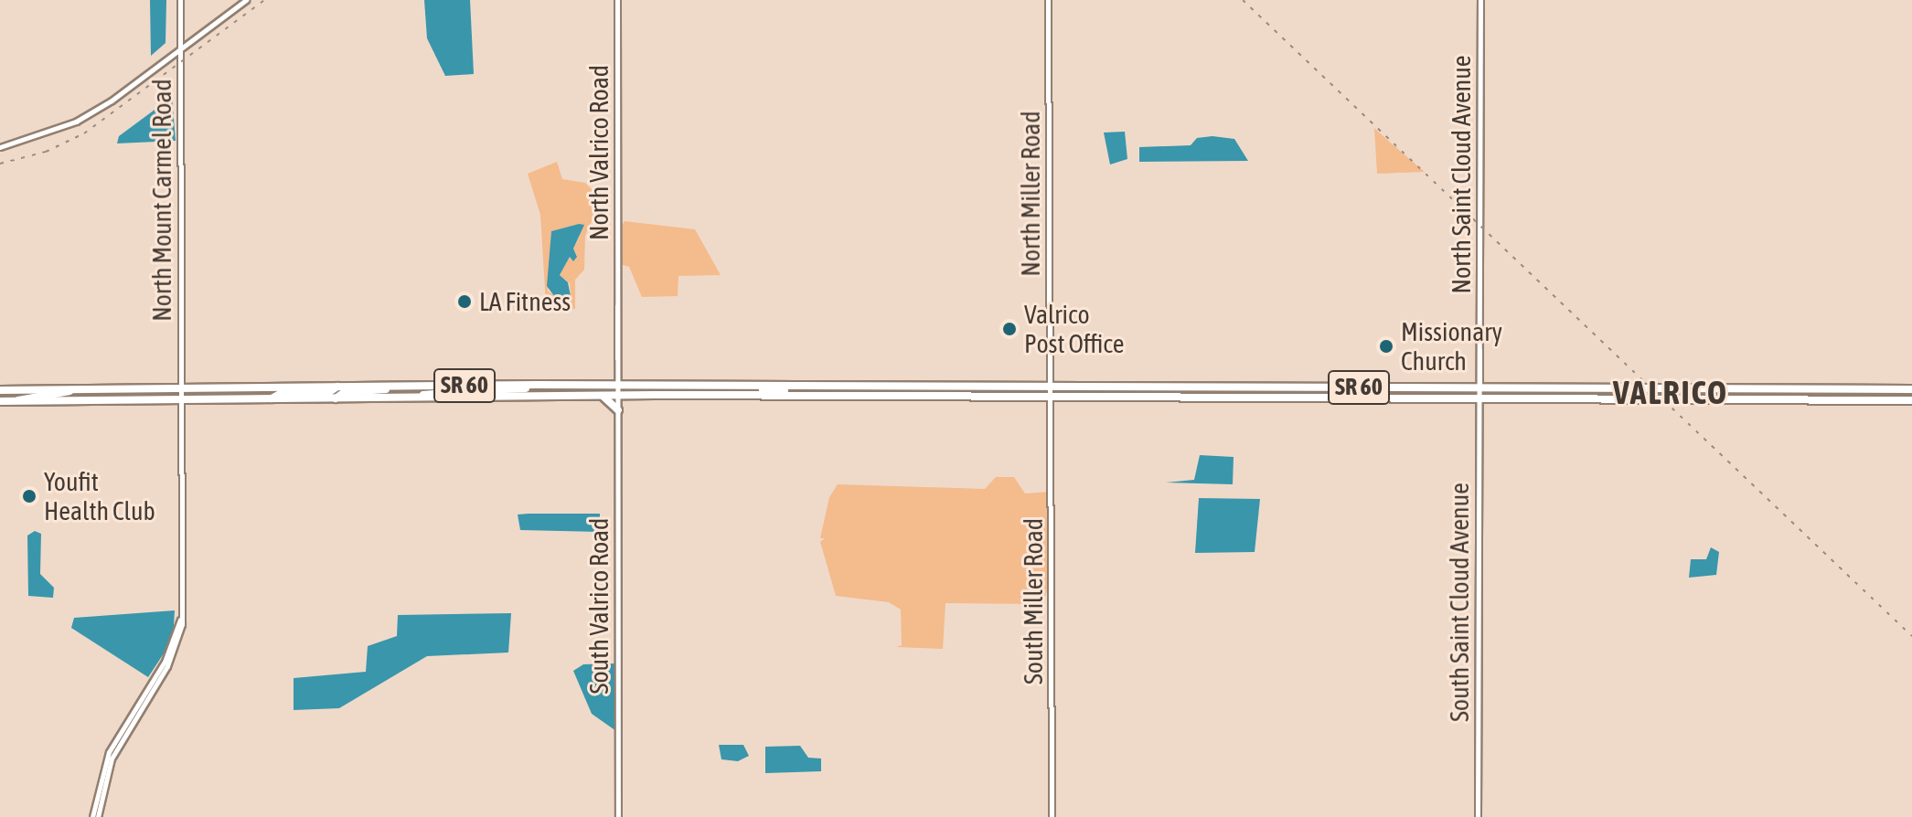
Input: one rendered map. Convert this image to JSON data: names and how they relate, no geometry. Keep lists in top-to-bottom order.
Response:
{
  "streets": {
    "highway": ["SR 60"],
    "street": [
      "North Valrico Road",
      "North Saint Cloud Avenue",
      "North Miller Road",
      "North Mount Carmel Road",
      "South Miller Road",
      "South Saint Cloud Avenue",
      "South Valrico Road"
    ]
  },
  "crossings": [
    ["North Valrico Road", "SR 60"],
    ["North Valrico Road", "South Valrico Road"],
    ["North Saint Cloud Avenue", "SR 60"],
    ["North Saint Cloud Avenue", "South Saint Cloud Avenue"],
    ["North Miller Road", "SR 60"],
    ["North Miller Road", "South Miller Road"],
    ["North Mount Carmel Road", "SR 60"],
    ["SR 60", "South Miller Road"],
    ["SR 60", "South Saint Cloud Avenue"],
    ["SR 60", "South Valrico Road"]
  ],
  "districts": ["VALRICO"],
  "places": [
    "LA Fitness",
    "Valrico Post Office",
    "Missionary Church",
    "Youfit Health Club"
  ]
}
